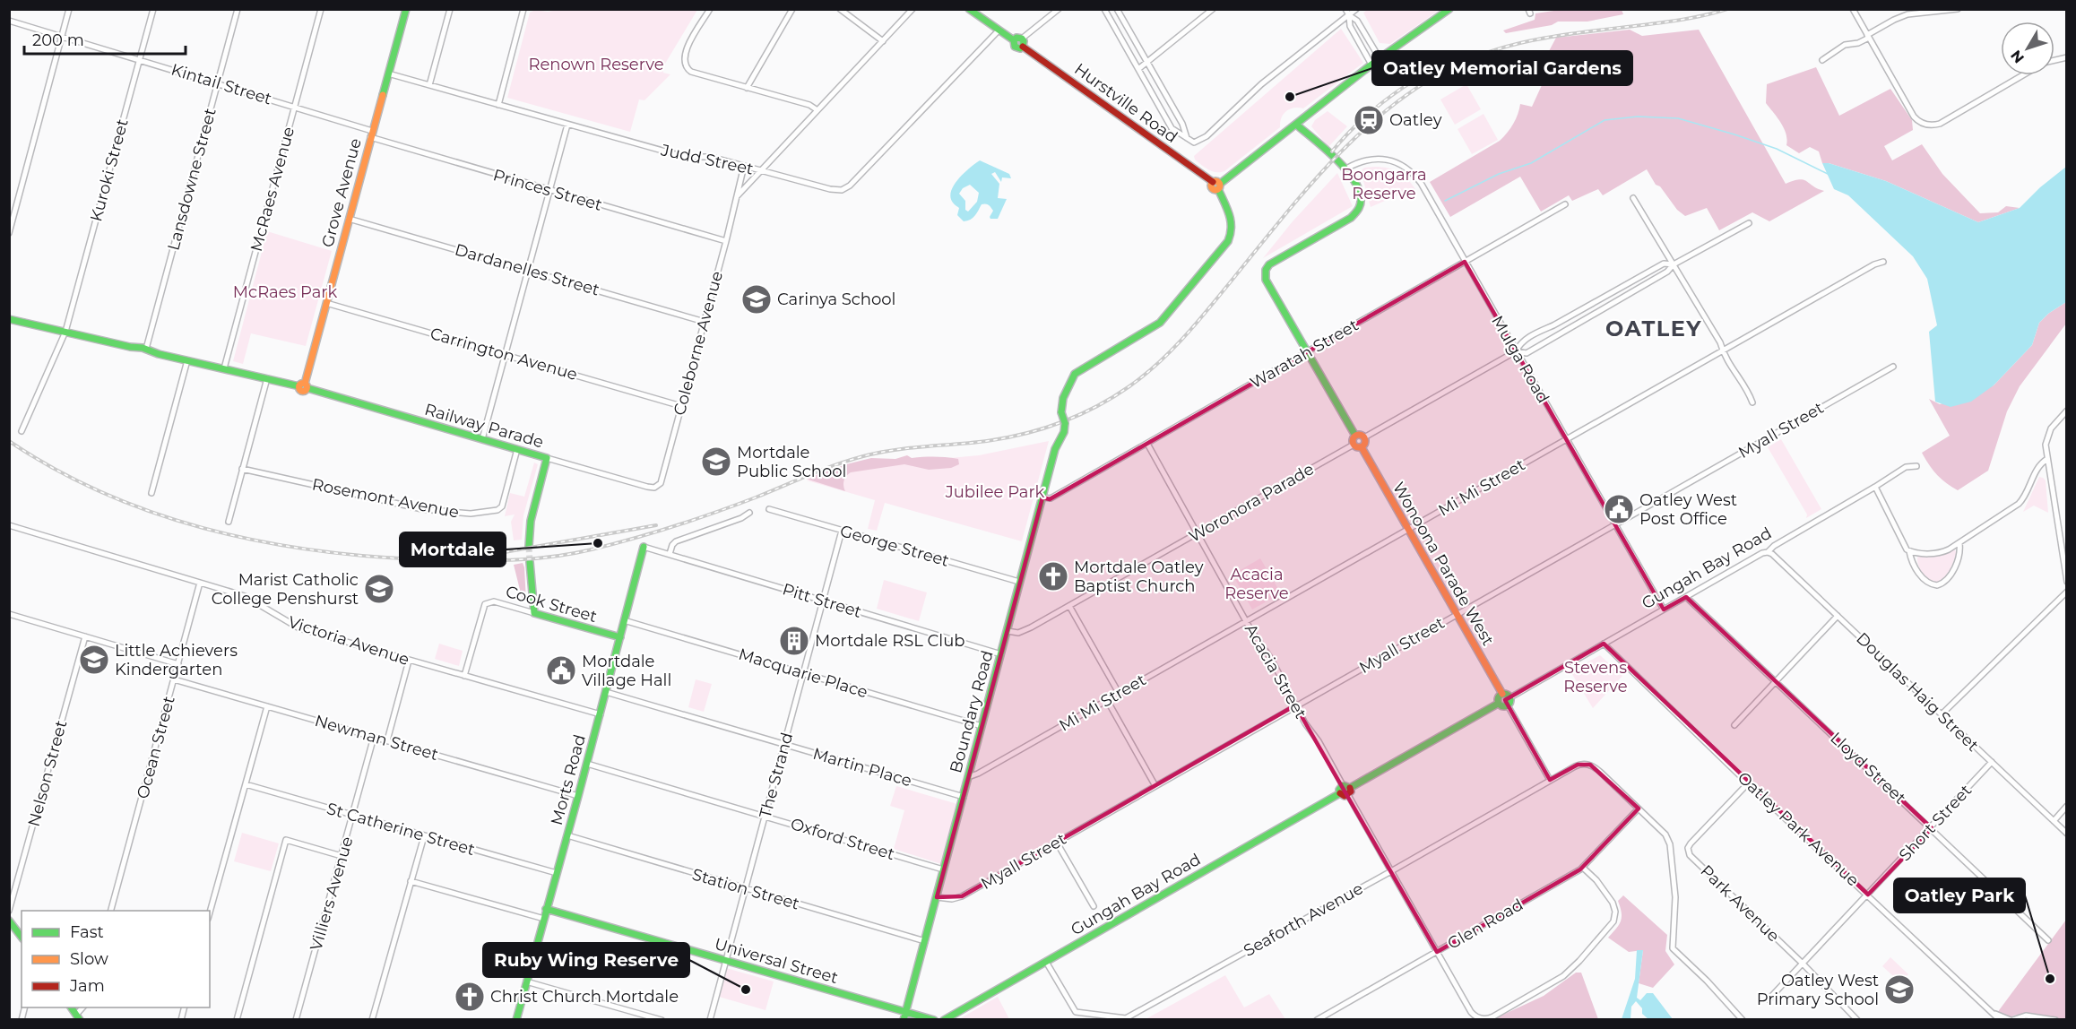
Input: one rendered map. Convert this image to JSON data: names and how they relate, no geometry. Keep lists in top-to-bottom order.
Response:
{
  "streets": {
    "street": [
      "Kintail Street",
      "Hurstville Road",
      "Judd Street",
      "Kuroki Street",
      "Lansdowne Street",
      "McRaes Avenue",
      "Princes Street",
      "Grove Avenue",
      "Dardanelles Street",
      "Coleborne Avenue",
      "Carrington Avenue",
      "Waratah Street",
      "Mulga Road",
      "Railway Parade",
      "Myall Street",
      "Mi Mi Street",
      "Rosemont Avenue",
      "Woronora Parade",
      "George Street",
      "Wonoona Parade West",
      "Gungah Bay Road",
      "Pitt Street",
      "Cook Street",
      "Victoria Avenue",
      "Acacia Street",
      "Macquarie Place",
      "Douglas Haig Street",
      "Boundary Road",
      "Newman Street",
      "Ocean Street",
      "Martin Place",
      "Lloyd Street",
      "Nelson Street",
      "The Strand",
      "Morts Road",
      "Short Street",
      "St Catherine Street",
      "Oatley Park Avenue",
      "Oxford Street",
      "Station Street",
      "Villiers Avenue",
      "Park Avenue",
      "Seaforth Avenue",
      "Glen Road",
      "Universal Street"
    ]
  },
  "crossings": [
    ["Kintail Street", "Kuroki Street"],
    ["Kintail Street", "Lansdowne Street"],
    ["Kintail Street", "McRaes Avenue"],
    ["Kintail Street", "Princes Street"],
    ["Kintail Street", "Grove Avenue"],
    ["Hurstville Road", "Boundary Road"],
    ["Judd Street", "Grove Avenue"],
    ["Judd Street", "Coleborne Avenue"],
    ["Kuroki Street", "Railway Parade"],
    ["Lansdowne Street", "Railway Parade"],
    ["McRaes Avenue", "Railway Parade"],
    ["Princes Street", "Grove Avenue"],
    ["Princes Street", "Coleborne Avenue"],
    ["Grove Avenue", "Dardanelles Street"],
    ["Grove Avenue", "Carrington Avenue"],
    ["Grove Avenue", "Railway Parade"],
    ["Dardanelles Street", "Coleborne Avenue"],
    ["Coleborne Avenue", "Carrington Avenue"],
    ["Coleborne Avenue", "Railway Parade"],
    ["Waratah Street", "Mulga Road"],
    ["Waratah Street", "Acacia Street"],
    ["Waratah Street", "Boundary Road"],
    ["Mulga Road", "Myall Street"],
    ["Mulga Road", "Mi Mi Street"],
    ["Mulga Road", "Gungah Bay Road"],
    ["Railway Parade", "Rosemont Avenue"],
    ["Myall Street", "Wonoona Parade West"],
    ["Myall Street", "Acacia Street"],
    ["Myall Street", "Boundary Road"],
    ["Mi Mi Street", "Wonoona Parade West"],
    ["Mi Mi Street", "Acacia Street"],
    ["Mi Mi Street", "Boundary Road"],
    ["Woronora Parade", "Wonoona Parade West"],
    ["Woronora Parade", "Acacia Street"],
    ["Woronora Parade", "Boundary Road"],
    ["George Street", "Boundary Road"],
    ["George Street", "The Strand"],
    ["Wonoona Parade West", "Gungah Bay Road"],
    ["Gungah Bay Road", "Acacia Street"],
    ["Gungah Bay Road", "Douglas Haig Street"],
    ["Gungah Bay Road", "Lloyd Street"],
    ["Gungah Bay Road", "Oatley Park Avenue"],
    ["Gungah Bay Road", "Seaforth Avenue"],
    ["Pitt Street", "Boundary Road"],
    ["Pitt Street", "The Strand"],
    ["Pitt Street", "Morts Road"],
    ["Cook Street", "Victoria Avenue"],
    ["Cook Street", "Morts Road"],
    ["Victoria Avenue", "Ocean Street"],
    ["Victoria Avenue", "Morts Road"],
    ["Macquarie Place", "Boundary Road"],
    ["Macquarie Place", "The Strand"],
    ["Macquarie Place", "Morts Road"],
    ["Douglas Haig Street", "Short Street"],
    ["Boundary Road", "Martin Place"],
    ["Boundary Road", "Oxford Street"],
    ["Boundary Road", "Station Street"],
    ["Boundary Road", "Universal Street"],
    ["Newman Street", "Ocean Street"],
    ["Newman Street", "Morts Road"],
    ["Newman Street", "Villiers Avenue"],
    ["Martin Place", "The Strand"],
    ["Martin Place", "Morts Road"],
    ["Lloyd Street", "Short Street"],
    ["The Strand", "Oxford Street"],
    ["The Strand", "Station Street"],
    ["The Strand", "Universal Street"],
    ["Morts Road", "St Catherine Street"],
    ["Morts Road", "Oxford Street"],
    ["Morts Road", "Station Street"],
    ["Morts Road", "Universal Street"],
    ["Short Street", "Oatley Park Avenue"],
    ["Short Street", "Park Avenue"],
    ["St Catherine Street", "Villiers Avenue"],
    ["Oatley Park Avenue", "Park Avenue"],
    ["Seaforth Avenue", "Glen Road"]
  ],
  "districts": ["OATLEY"],
  "parks": [
    "Renown Reserve",
    "Boongarra Reserve",
    "McRaes Park",
    "Jubilee Park",
    "Acacia Reserve",
    "Stevens Reserve"
  ],
  "places": {
    "other": [
      "Oatley Memorial Gardens",
      "Mortdale",
      "Oatley Park",
      "Ruby Wing Reserve"
    ],
    "station": ["Oatley"],
    "school or university": [
      "Carinya School",
      "Mortdale Public School",
      "Marist Catholic College Penshurst",
      "Little Achievers Kindergarten",
      "Oatley West Primary School"
    ],
    "public building": ["Oatley West Post Office", "Mortdale Village Hall"],
    "church": ["Mortdale Oatley Baptist Church", "Christ Church Mortdale"],
    "building": ["Mortdale RSL Club"]
  },
  "legend": ["Fast", "Slow", "Jam"],
  "scale_bar": "200 m",
  "north": "bottom left"
}
